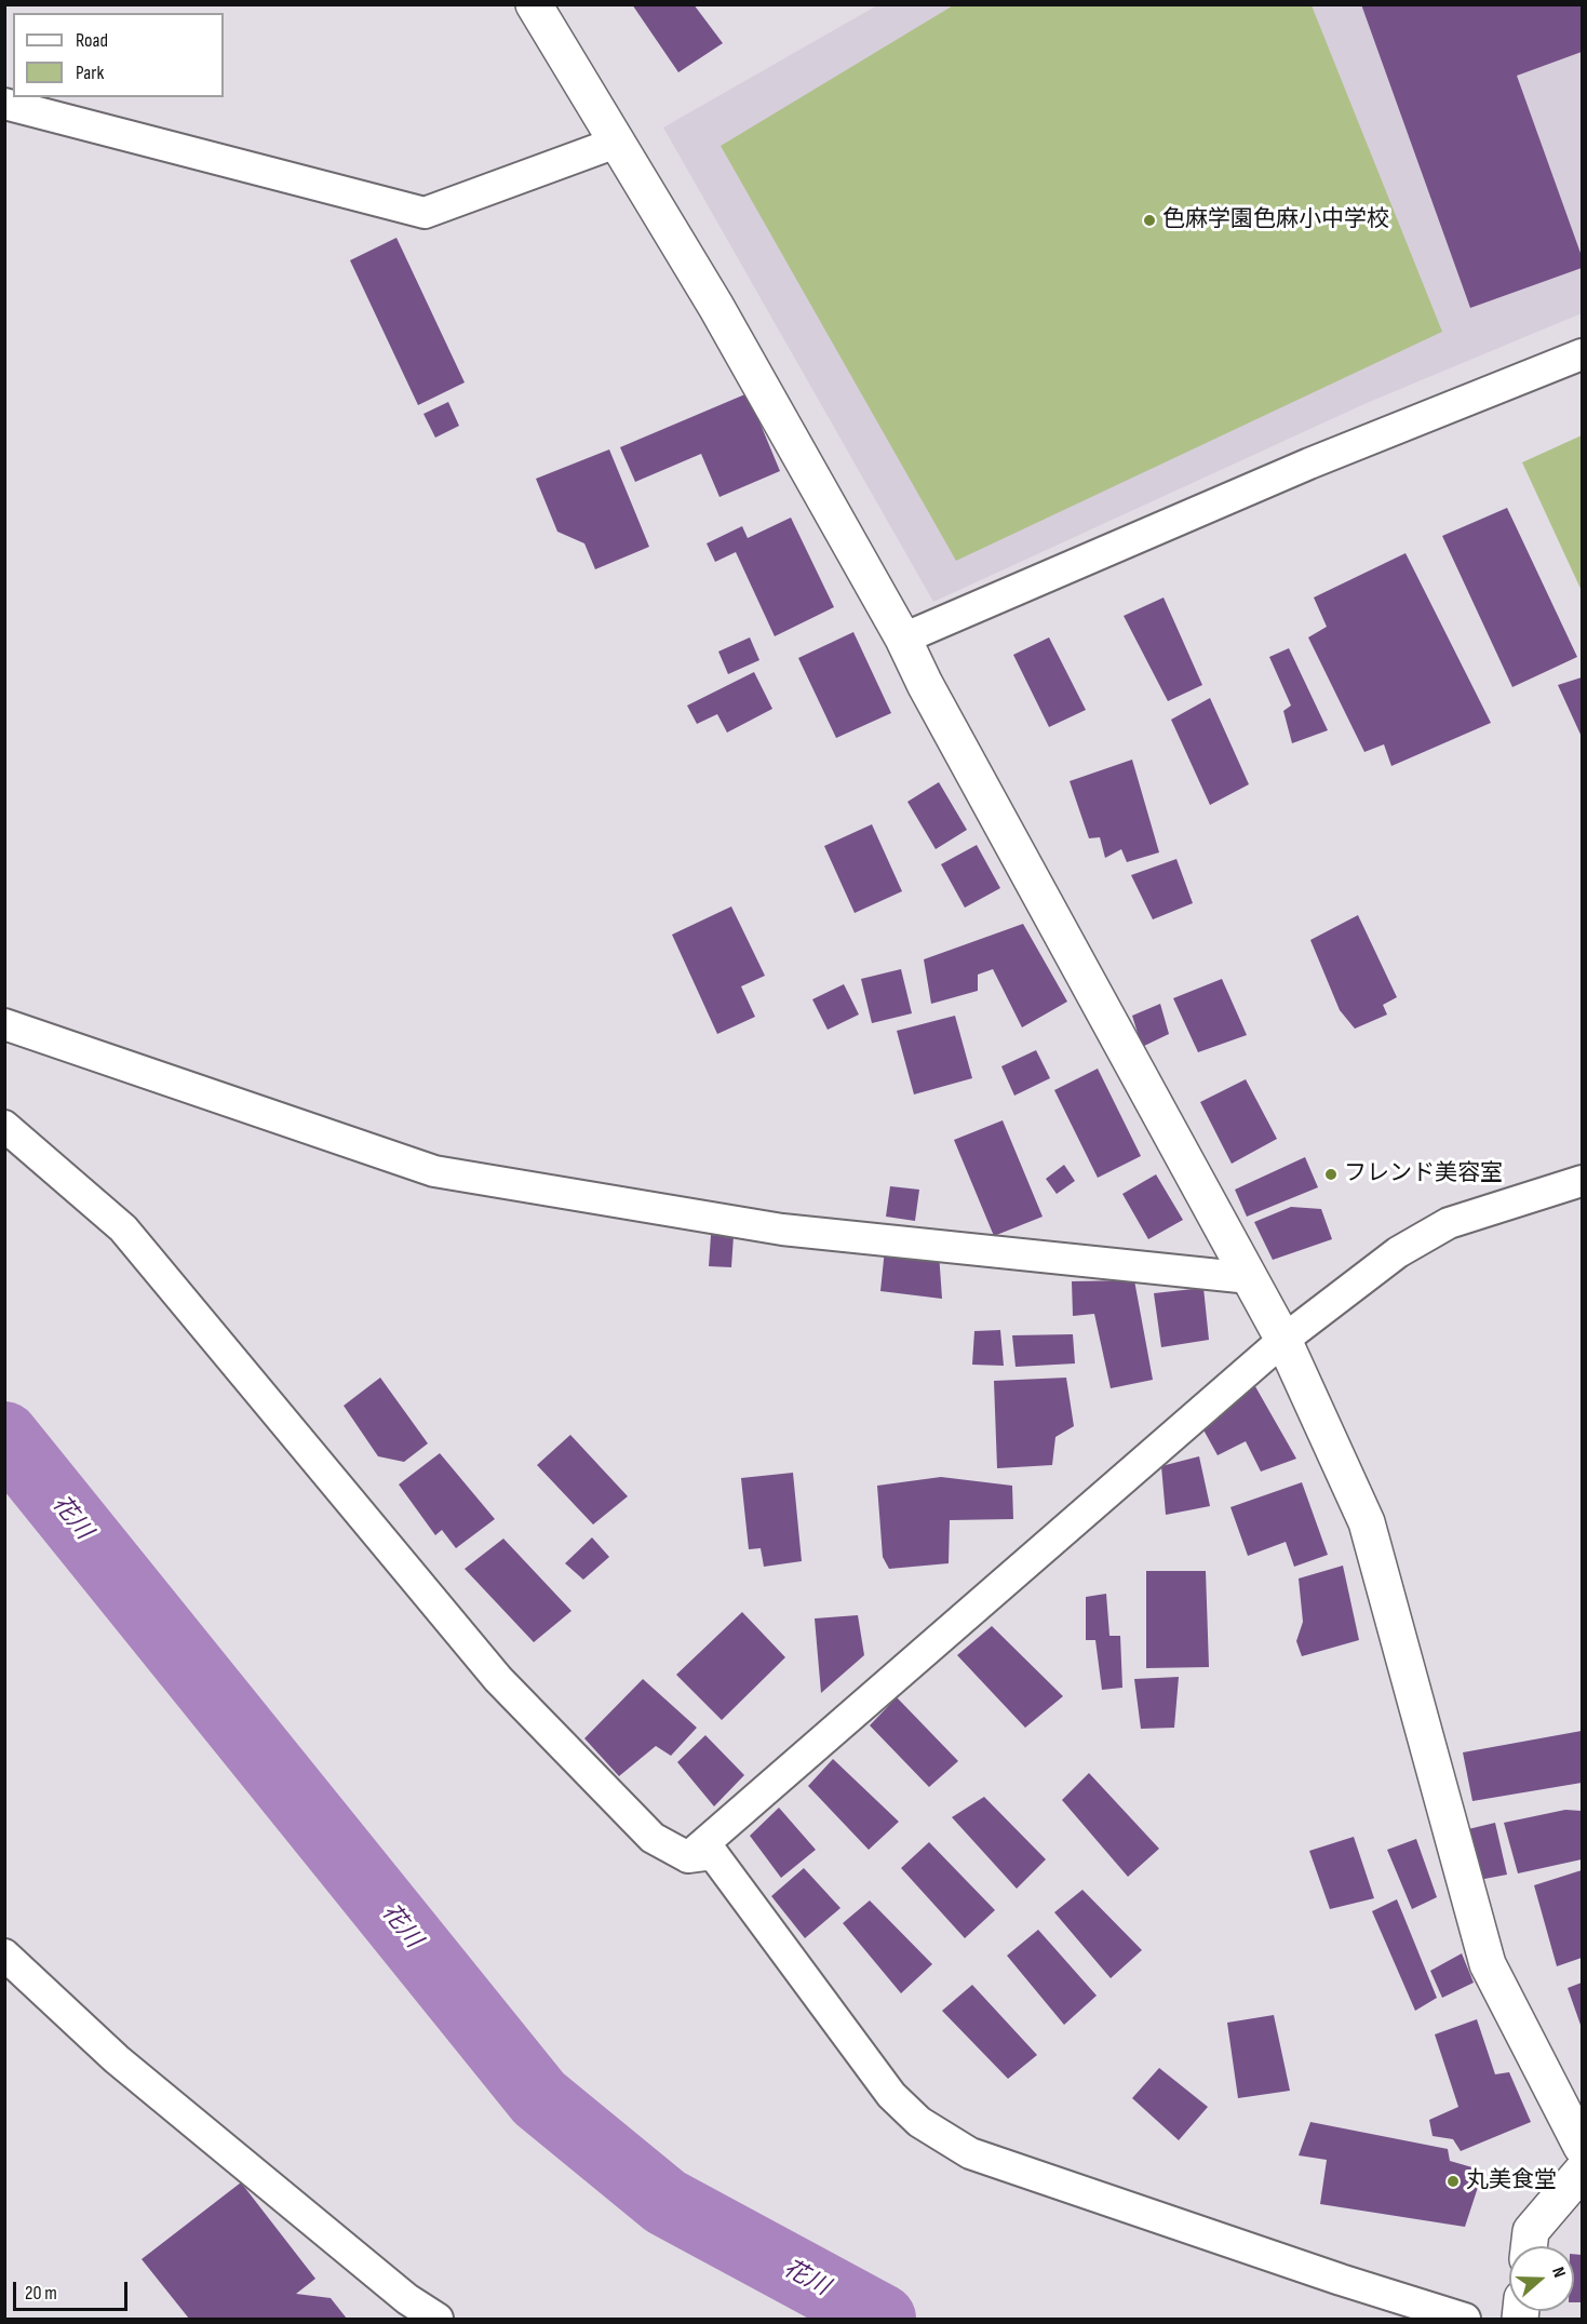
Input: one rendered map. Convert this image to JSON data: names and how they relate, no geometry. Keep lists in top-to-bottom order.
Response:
{
  "water": ["花川"],
  "places": ["色麻学園色麻小中学校", "フレンド美容室", "丸美食堂"],
  "legend": ["Road", "Park"],
  "scale_bar": "20 m",
  "north": "right"
}
